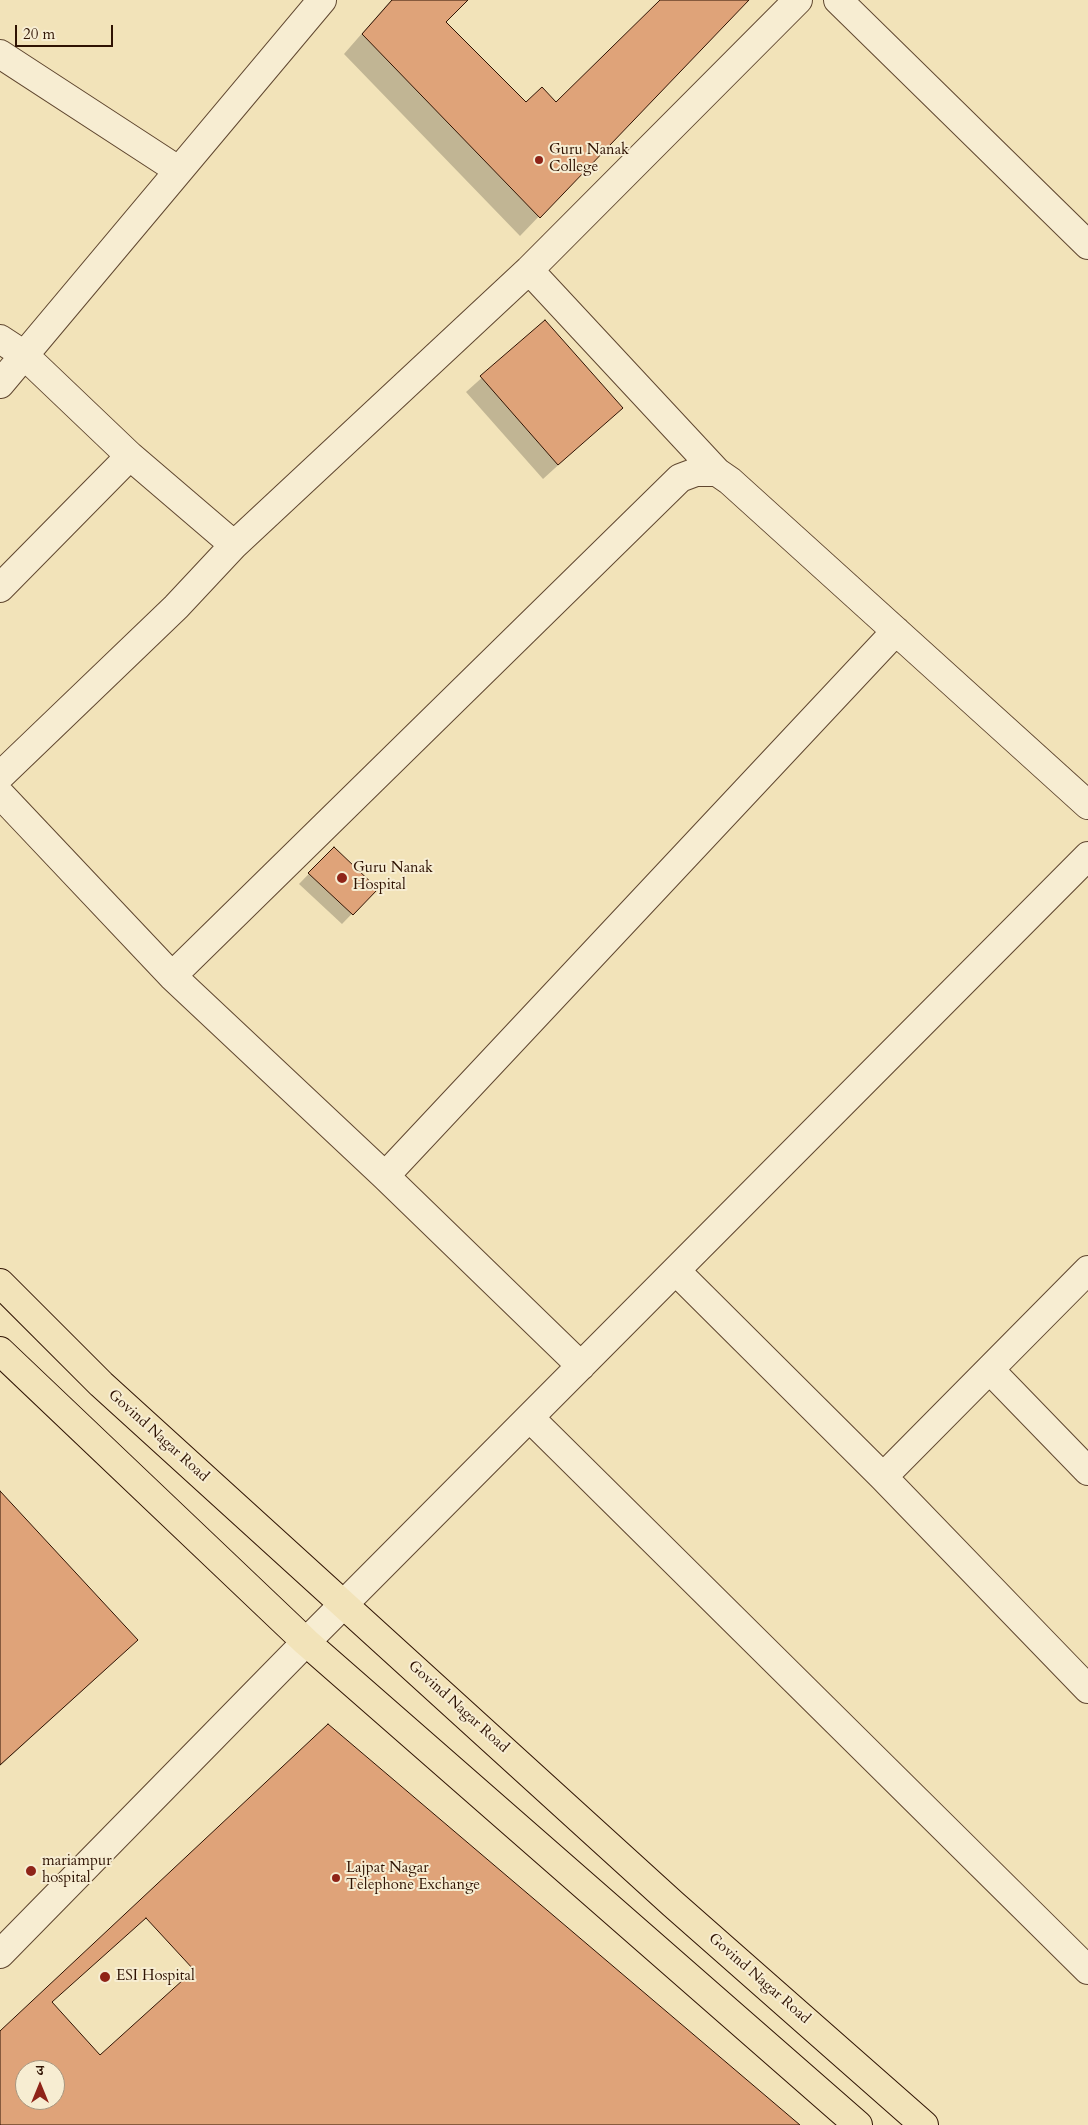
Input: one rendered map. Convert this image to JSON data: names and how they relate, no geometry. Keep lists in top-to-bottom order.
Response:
{
  "streets": {
    "main road": ["Govind Nagar Road"]
  },
  "places": [
    "Guru Nanak College",
    "Guru Nanak Hospital",
    "mariampur hospital",
    "Lajpat Nagar Telephone Exchange",
    "ESI Hospital"
  ],
  "scale_bar": "20 m",
  "north": "top"
}
